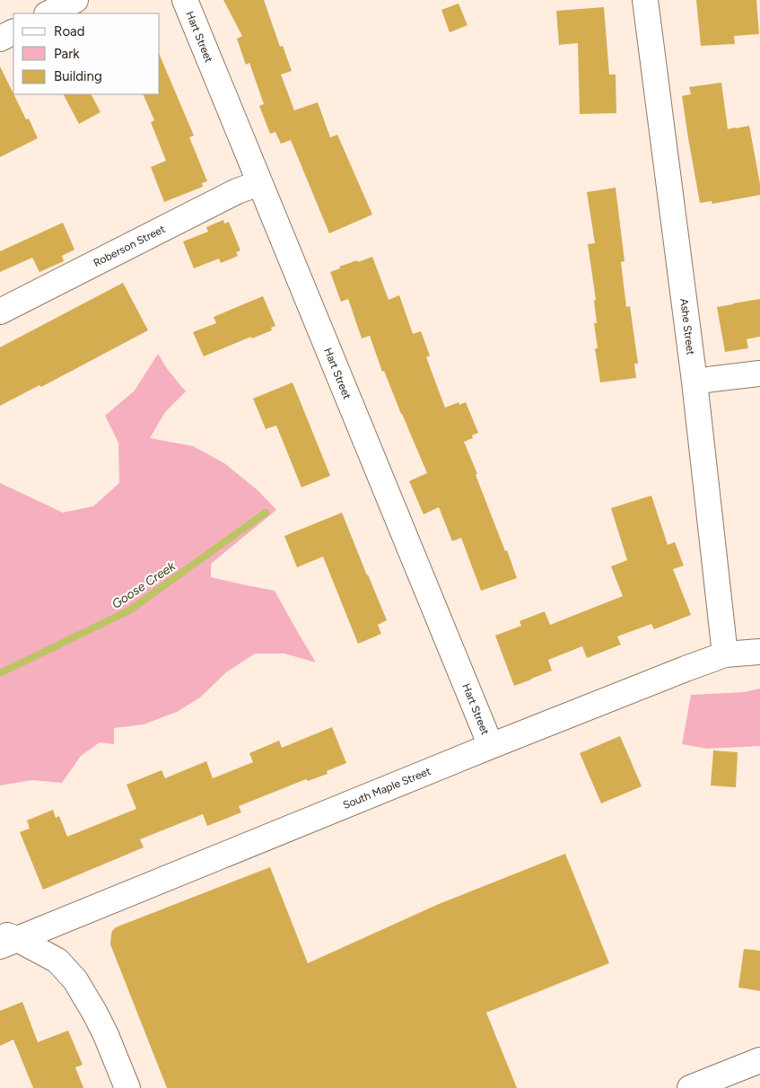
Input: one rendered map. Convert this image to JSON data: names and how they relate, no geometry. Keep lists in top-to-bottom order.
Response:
{
  "streets": {
    "street": [
      "Hart Street",
      "Roberson Street",
      "Ashe Street",
      "South Maple Street"
    ]
  },
  "crossings": [
    ["Hart Street", "Roberson Street"],
    ["Hart Street", "South Maple Street"],
    ["Ashe Street", "South Maple Street"]
  ],
  "water": ["Goose Creek"],
  "legend": ["Road", "Park", "Building"]
}
